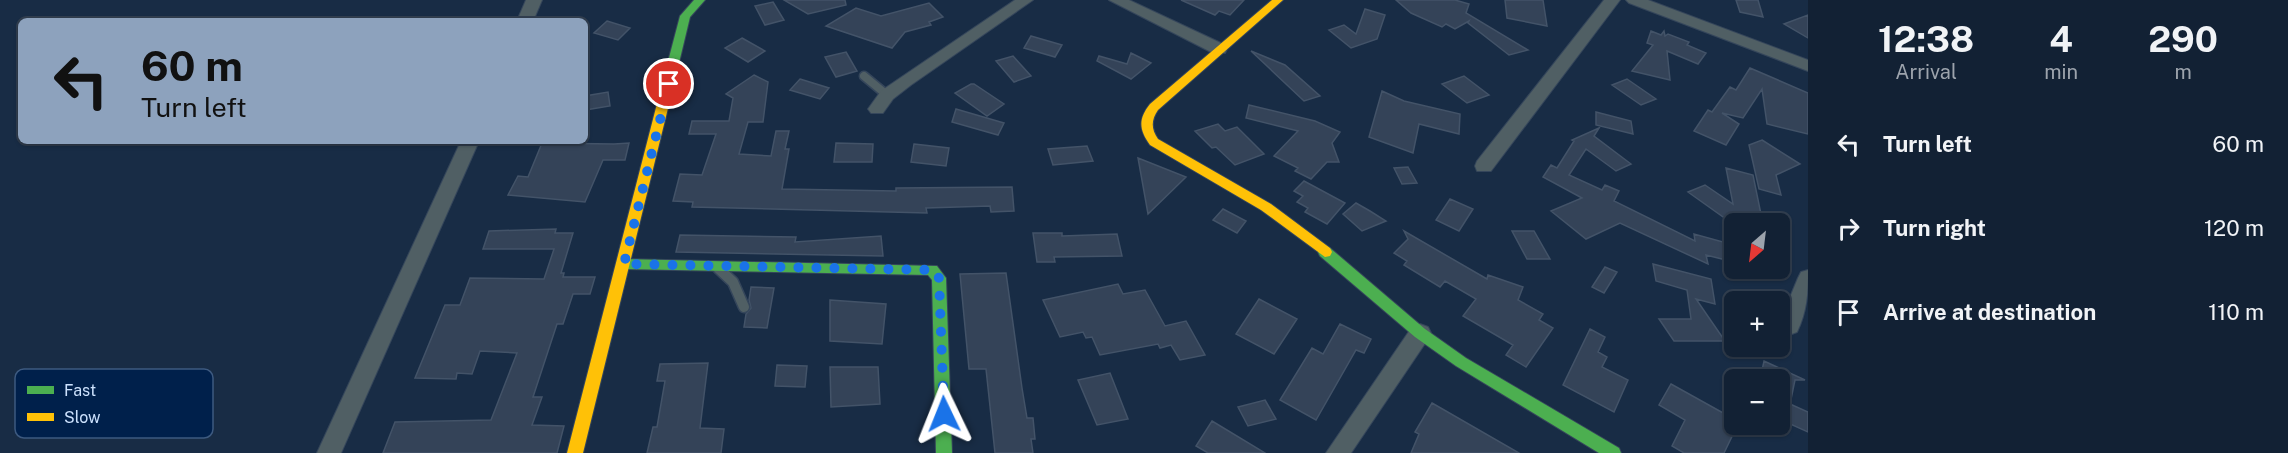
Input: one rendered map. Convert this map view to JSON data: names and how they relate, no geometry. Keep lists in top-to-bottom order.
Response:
{
  "legend": ["Fast", "Slow"],
  "north": "bottom left",
  "page": {
    "eta": [
      "12:38",
      "Arrival",
      "4",
      "min",
      "290",
      "m"
    ],
    "turn": ["60 m", "Turn left"],
    "list": [
      {
        "name": "Turn left",
        "value": "60 m"
      },
      {
        "name": "Turn right",
        "value": "120 m"
      },
      {
        "name": "Arrive at destination",
        "value": "110 m"
      }
    ],
    "map_buttons": ["+", "−"]
  }
}
